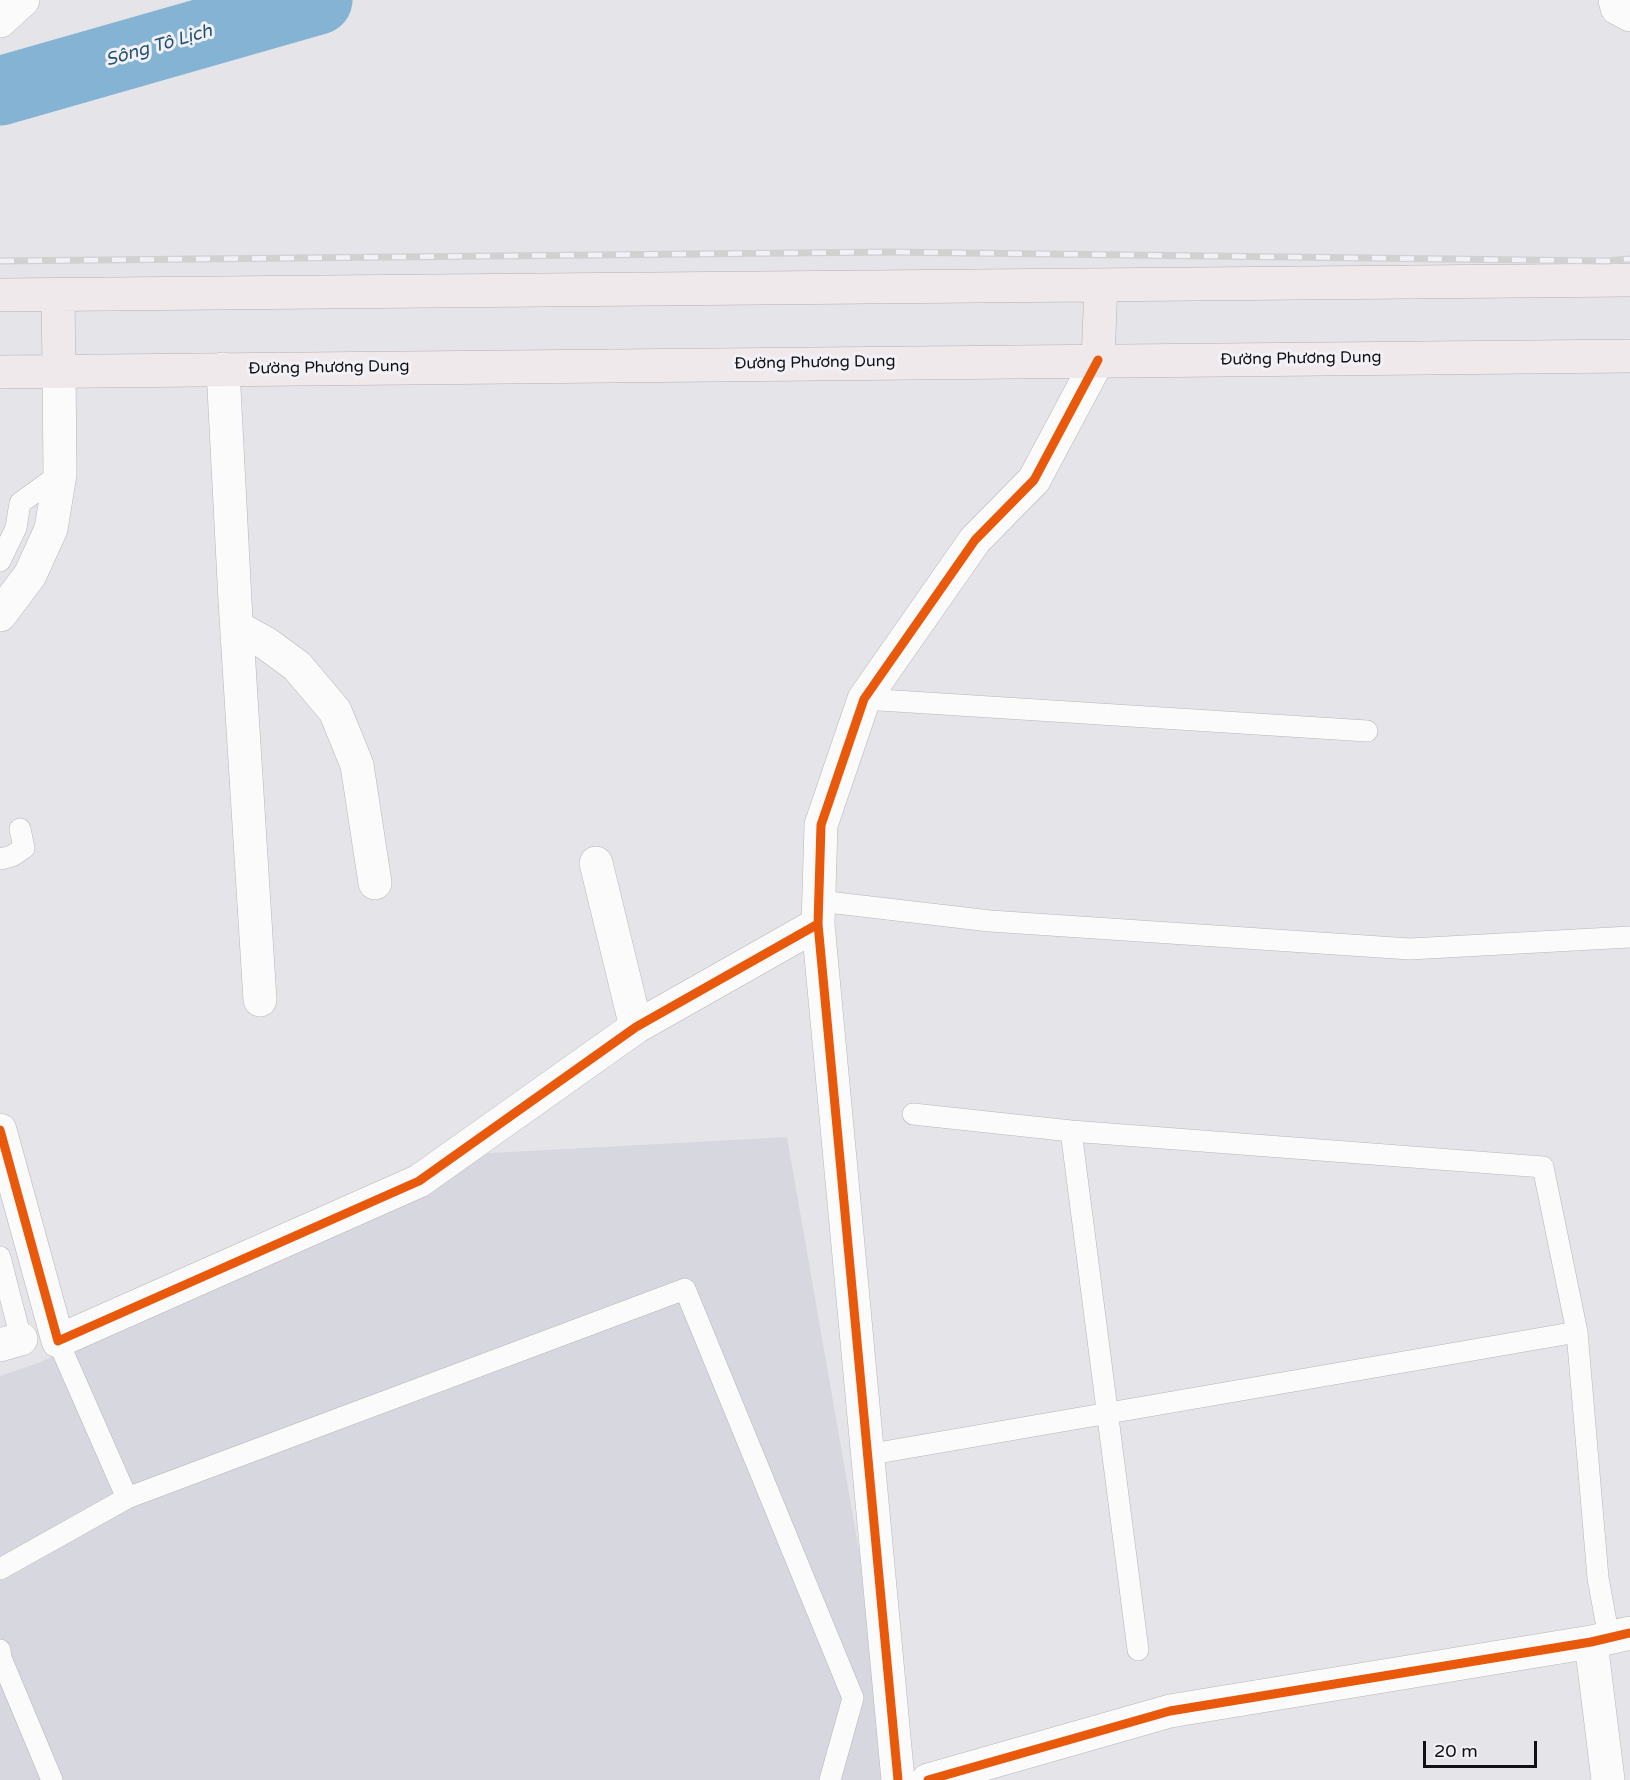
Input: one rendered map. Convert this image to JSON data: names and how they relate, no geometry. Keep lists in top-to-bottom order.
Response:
{
  "streets": {
    "highway": ["Đường Phương Dung"]
  },
  "water": ["Sông Tô Lịch"],
  "scale_bar": "20 m"
}
